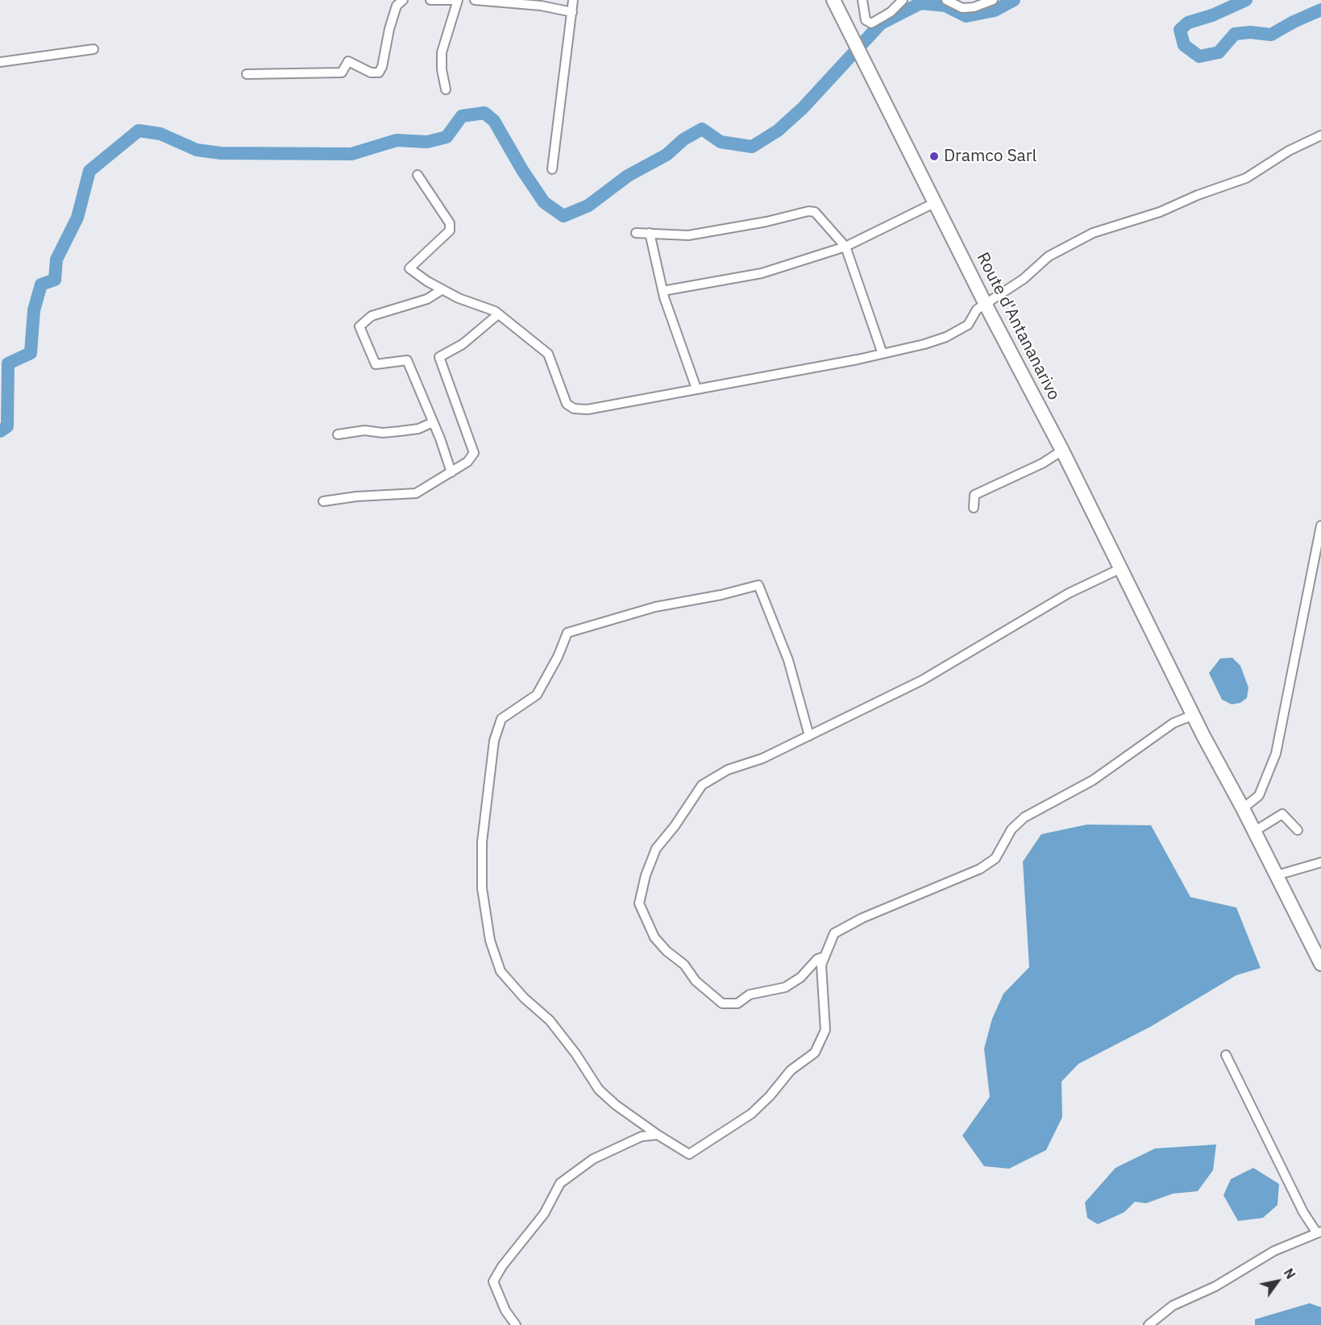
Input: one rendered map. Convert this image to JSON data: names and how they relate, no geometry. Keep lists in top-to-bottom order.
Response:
{
  "streets": {
    "main road": ["Route d'Antananarivo"]
  },
  "places": ["Dramco Sarl"],
  "north": "top right"
}
